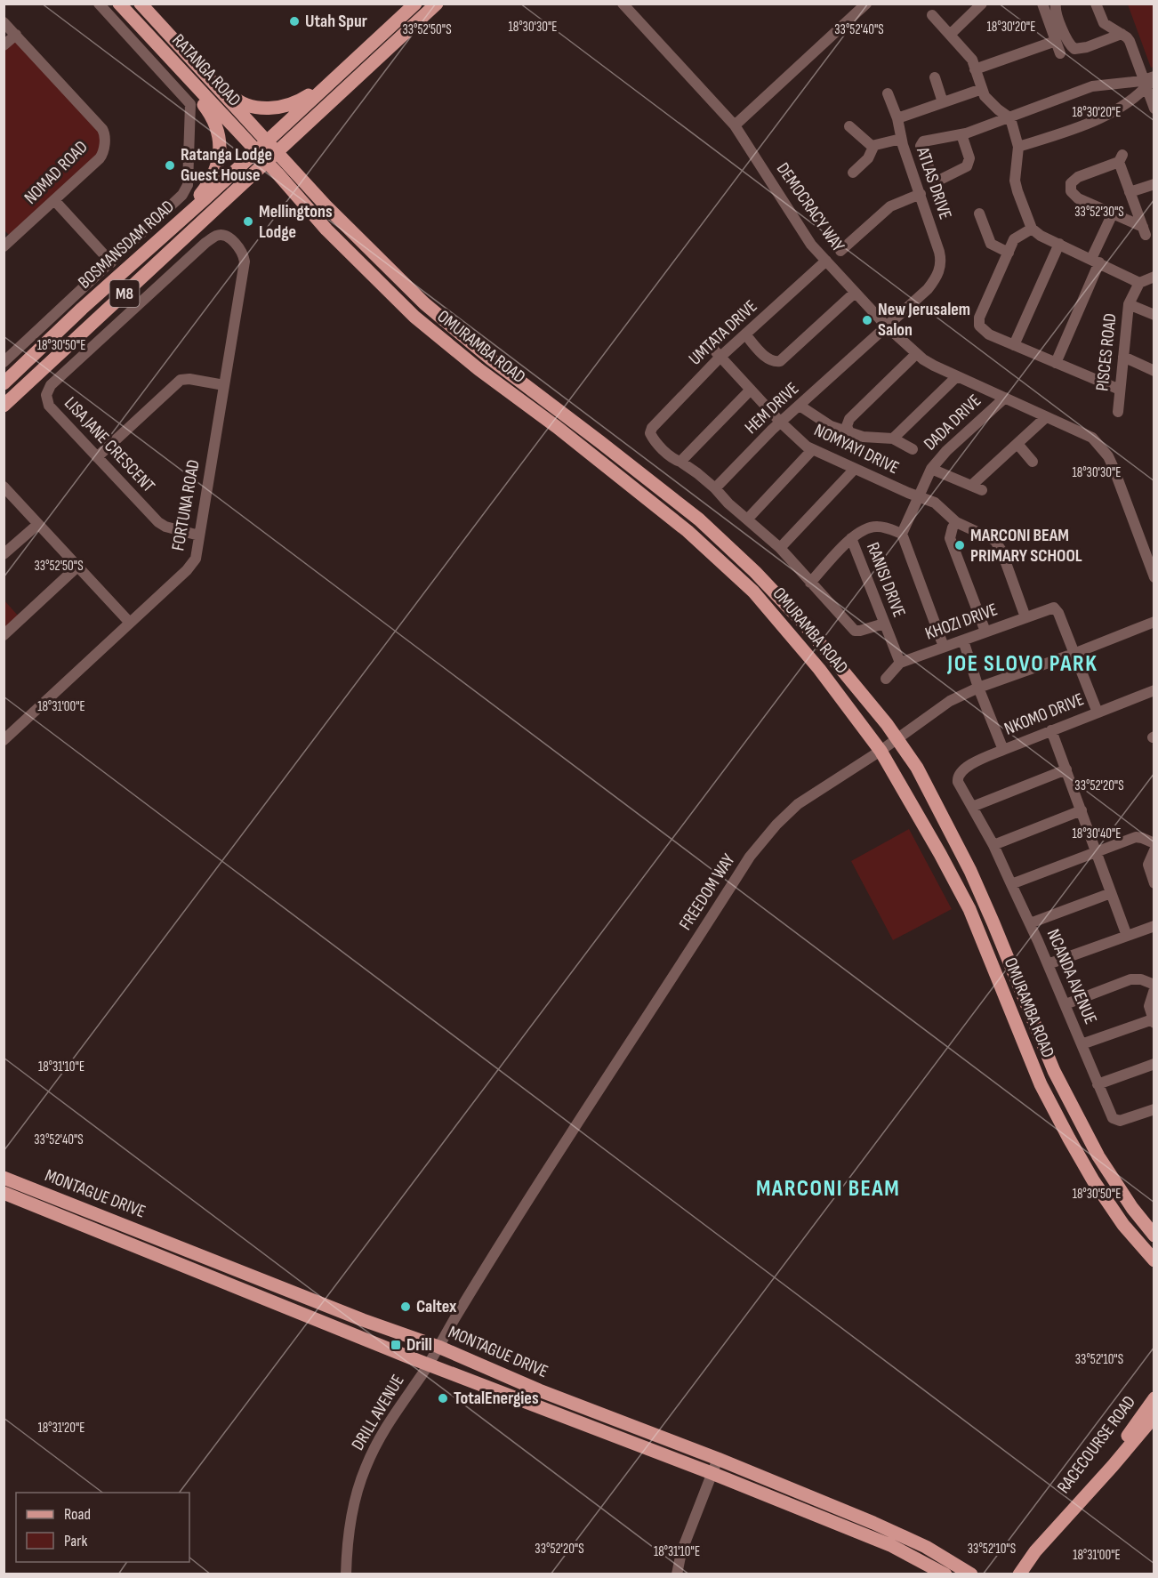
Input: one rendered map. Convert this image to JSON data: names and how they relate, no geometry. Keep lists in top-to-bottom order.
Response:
{
  "streets": {
    "main road": [
      "RATANGA ROAD",
      "BOSMANSDAM ROAD",
      "M8",
      "OMURAMBA ROAD",
      "MONTAGUE DRIVE",
      "RACECOURSE ROAD"
    ],
    "street": [
      "NOMAD ROAD",
      "ATLAS DRIVE",
      "DEMOCRACY WAY",
      "UMTATA DRIVE",
      "PISCES ROAD",
      "HEM DRIVE",
      "DADA DRIVE",
      "LISA JANE CRESCENT",
      "NOMYAYI DRIVE",
      "FORTUNA ROAD",
      "RANISI DRIVE",
      "KHOZI DRIVE",
      "NKOMO DRIVE",
      "FREEDOM WAY",
      "NCANDA AVENUE",
      "DRILL AVENUE"
    ]
  },
  "crossings": [
    ["RATANGA ROAD", "BOSMANSDAM ROAD"],
    ["RATANGA ROAD", "OMURAMBA ROAD"],
    ["ATLAS DRIVE", "DEMOCRACY WAY"],
    ["ATLAS DRIVE", "HEM DRIVE"],
    ["DEMOCRACY WAY", "UMTATA DRIVE"],
    ["DEMOCRACY WAY", "HEM DRIVE"],
    ["DEMOCRACY WAY", "DADA DRIVE"],
    ["BOSMANSDAM ROAD", "OMURAMBA ROAD"],
    ["UMTATA DRIVE", "NOMYAYI DRIVE"],
    ["OMURAMBA ROAD", "FREEDOM WAY"],
    ["HEM DRIVE", "NOMYAYI DRIVE"],
    ["DADA DRIVE", "NOMYAYI DRIVE"],
    ["LISA JANE CRESCENT", "FORTUNA ROAD"],
    ["NOMYAYI DRIVE", "KHOZI DRIVE"],
    ["RANISI DRIVE", "KHOZI DRIVE"],
    ["KHOZI DRIVE", "FREEDOM WAY"],
    ["NKOMO DRIVE", "NCANDA AVENUE"],
    ["FREEDOM WAY", "MONTAGUE DRIVE"],
    ["FREEDOM WAY", "DRILL AVENUE"],
    ["MONTAGUE DRIVE", "DRILL AVENUE"]
  ],
  "districts": ["JOE SLOVO PARK", "MARCONI BEAM"],
  "places": {
    "other": [
      "Utah Spur",
      "Ratanga Lodge Guest House",
      "Mellingtons Lodge",
      "New Jerusalem Salon",
      "MARCONI BEAM PRIMARY SCHOOL",
      "Caltex",
      "TotalEnergies"
    ],
    "transit": ["Drill"]
  },
  "legend": ["Road", "Park"],
  "coordinates": [
    "18°30'30\"E",
    "18°30'20\"E",
    "33°52'50\"S",
    "33°52'40\"S",
    "33°52'30\"S",
    "18°30'50\"E",
    "18°31'00\"E",
    "33°52'20\"S",
    "18°30'40\"E",
    "18°31'10\"E",
    "33°52'10\"S",
    "18°31'20\"E"
  ]
}
